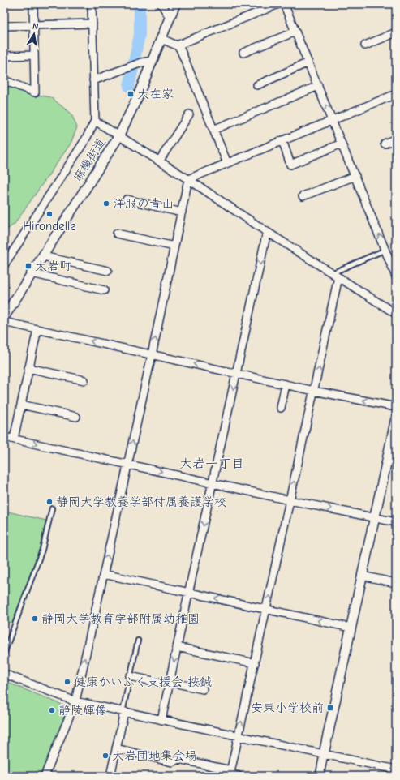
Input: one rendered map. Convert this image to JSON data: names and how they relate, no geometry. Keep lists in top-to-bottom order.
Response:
{
  "streets": {
    "street": ["麻機街道"]
  },
  "districts": ["大岩一丁目"],
  "places": {
    "transit": ["大在家", "大岩町", "安東小学校前"],
    "other": [
      "洋服の青山",
      "Hirondelle",
      "静岡大学教養学部付属養護学校",
      "静岡大学教育学部附属幼稚園",
      "健康かいふく支援会 按鍼",
      "静陵輝像",
      "大岩団地集会場"
    ]
  },
  "north": "top"
}
